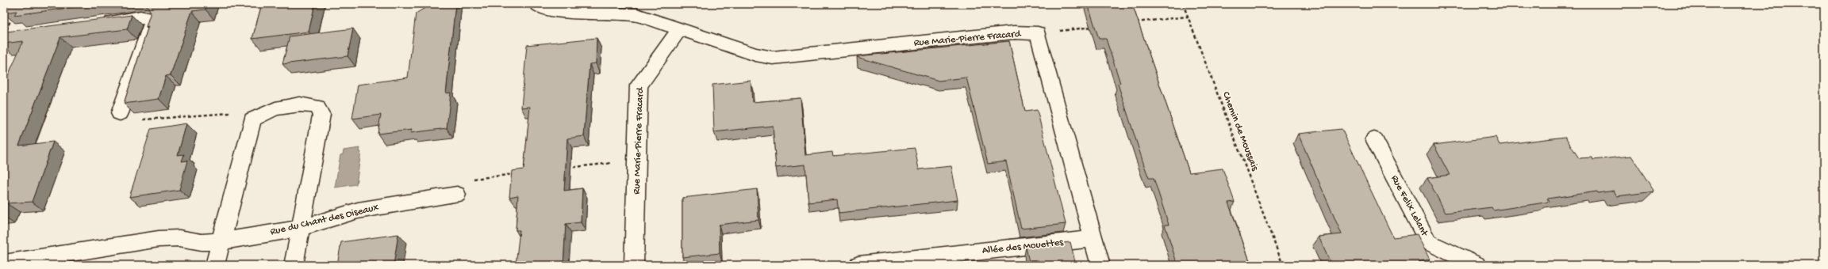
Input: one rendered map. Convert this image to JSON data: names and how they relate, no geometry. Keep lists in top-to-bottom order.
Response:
{
  "streets": {
    "street": [
      "Rue Marie-Pierre Fracard",
      "Rue Felix Lelant",
      "Rue du Chant des Oiseaux",
      "Allée des Mouettes"
    ],
    "path": ["Chemin de Moussais"]
  }
}
